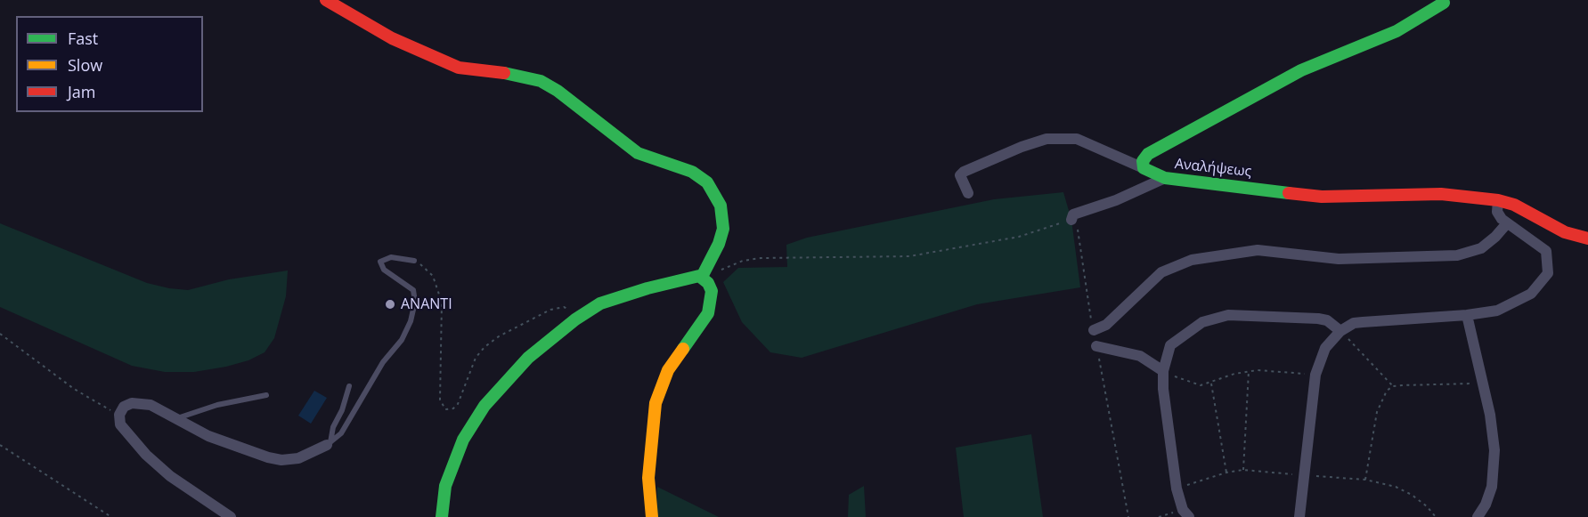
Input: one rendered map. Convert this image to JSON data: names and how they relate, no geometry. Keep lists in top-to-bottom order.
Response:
{
  "streets": {
    "street": ["Αναλήψεως"]
  },
  "places": ["ΑΝΑΝΤΙ"],
  "legend": ["Fast", "Slow", "Jam"]
}
